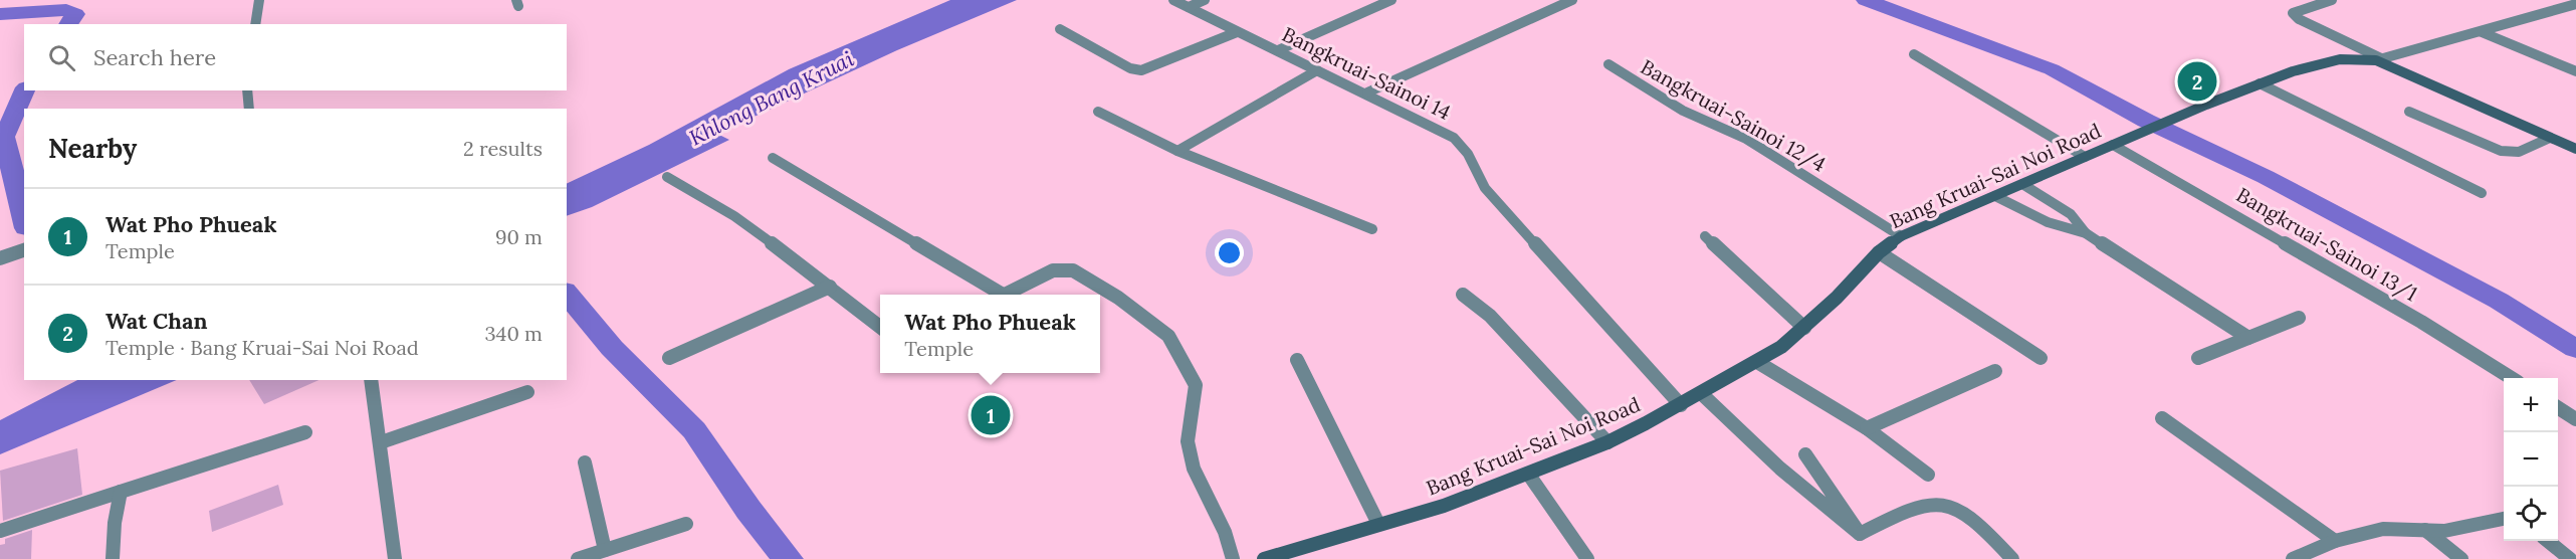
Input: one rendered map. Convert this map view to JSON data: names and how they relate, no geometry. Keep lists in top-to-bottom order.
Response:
{
  "streets": {
    "main road": ["Bang Kruai-Sai Noi Road"],
    "street": ["Bangkruai-Sainoi 14", "Bangkruai-Sainoi 12/4", "Bangkruai-Sainoi 13/1"]
  },
  "crossings": [
    ["Bangkruai-Sainoi 14", "Bang Kruai-Sai Noi Road"],
    ["Bangkruai-Sainoi 12/4", "Bang Kruai-Sai Noi Road"],
    ["Bang Kruai-Sai Noi Road", "Bangkruai-Sainoi 13/1"]
  ],
  "water": ["Khlong Bang Kruai"],
  "page": {
    "search": "Search here",
    "pins": ["2", "1"],
    "heading": ["Nearby", "2 results"],
    "list": [
      {
        "mark": "1",
        "name": "Wat Pho Phueak",
        "note": "Temple",
        "value": "90 m"
      },
      {
        "mark": "2",
        "name": "Wat Chan",
        "note": "Temple · Bang Kruai-Sai Noi Road",
        "value": "340 m"
      }
    ],
    "popup": ["Wat Pho Phueak", "Temple"],
    "map_buttons": ["+", "−"]
  }
}
